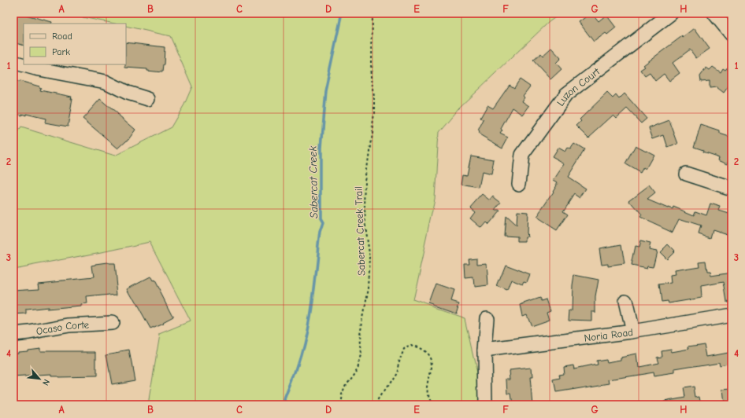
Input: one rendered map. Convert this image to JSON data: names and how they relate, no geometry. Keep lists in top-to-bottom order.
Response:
{
  "streets": {
    "street": ["Luzon Court", "Ocaso Corte", "Noria Road"],
    "path": ["Sabercat Creek Trail"]
  },
  "water": ["Sabercat Creek"],
  "legend": ["Road", "Park"],
  "north": "bottom right",
  "grid": {
    "columns": [
      "A",
      "B",
      "C",
      "D",
      "E",
      "F",
      "G",
      "H"
    ],
    "rows": [
      "1",
      "2",
      "3",
      "4"
    ]
  }
}
